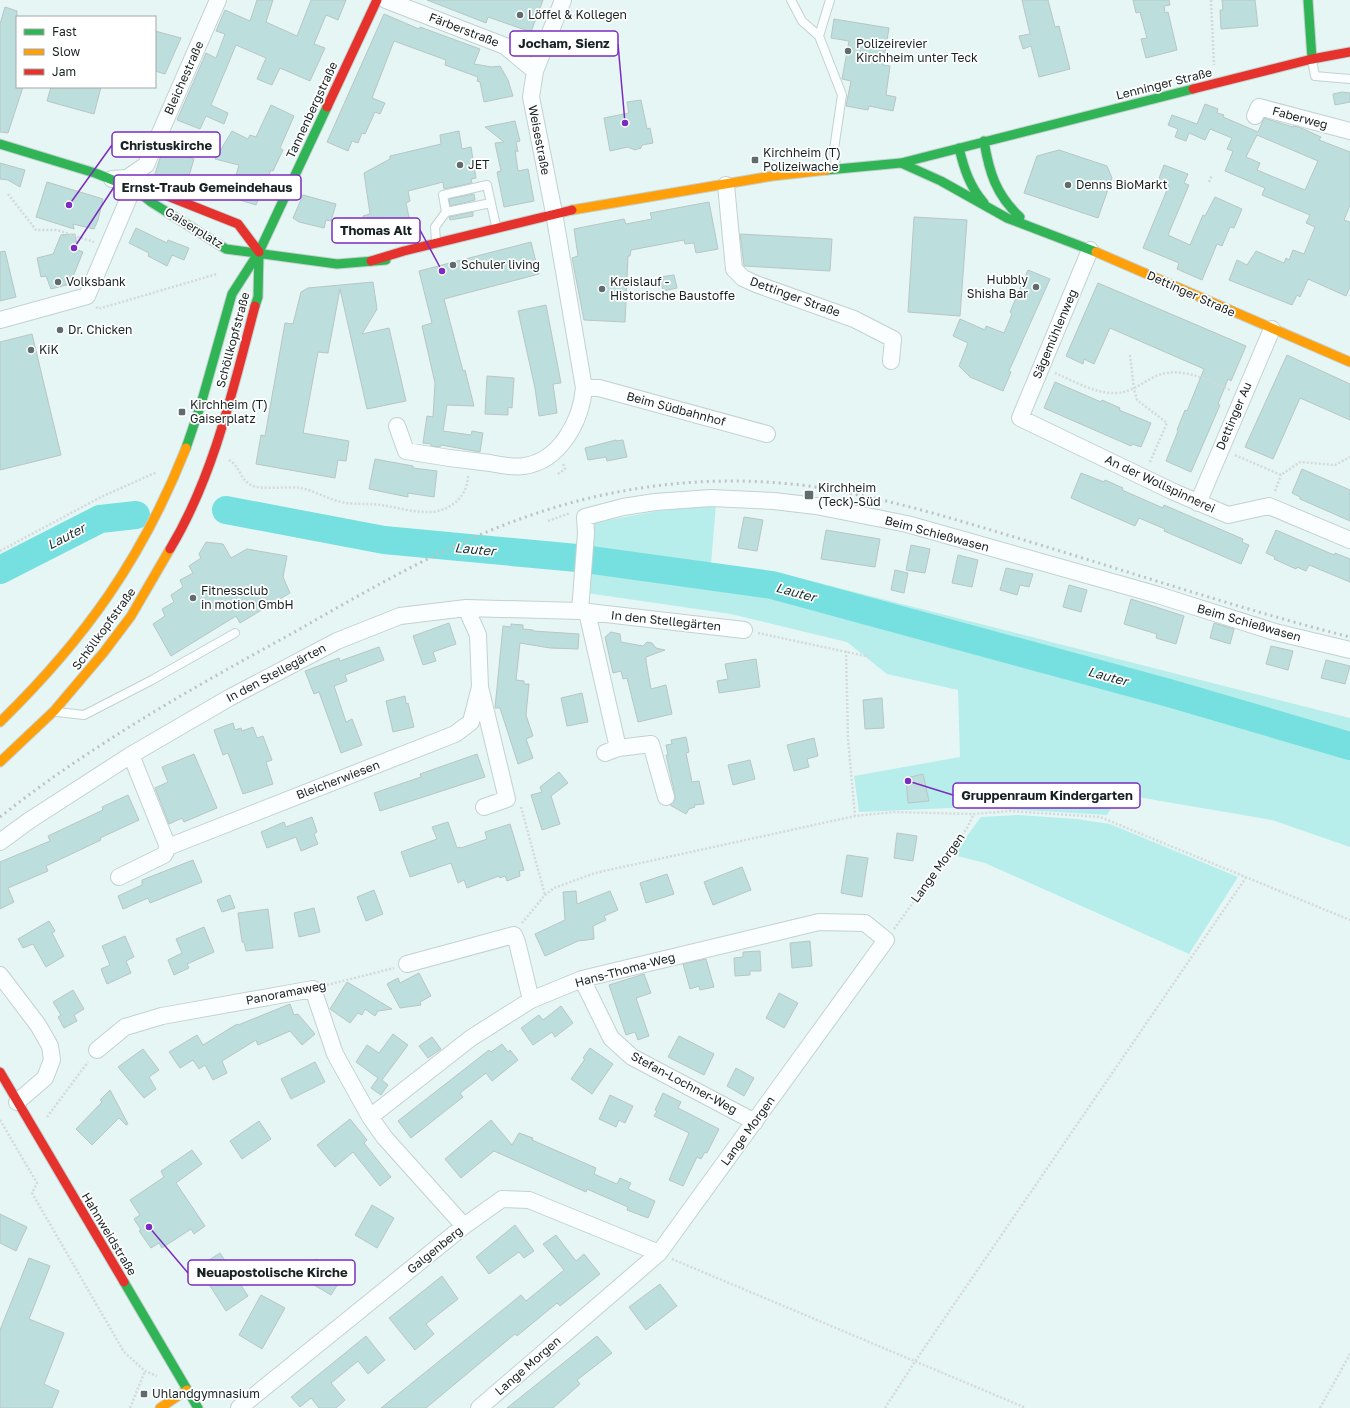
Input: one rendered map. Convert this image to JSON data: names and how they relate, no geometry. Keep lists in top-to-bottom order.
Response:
{
  "streets": {
    "main road": [
      "Lenninger Straße",
      "Tannenbergstraße",
      "Gaiserplatz",
      "Dettinger Straße",
      "Schöllkopfstraße",
      "Hahnweidstraße"
    ],
    "street": [
      "Färberstraße",
      "Bleichestraße",
      "Faberweg",
      "Weisestraße",
      "Sägemühlenweg",
      "Beim Südbahnhof",
      "Dettinger Au",
      "An der Wollspinnerei",
      "Beim Schießwasen",
      "In den Stellegärten",
      "Bleicherwiesen",
      "Lange Morgen",
      "Hans-Thoma-Weg",
      "Panoramaweg",
      "Stefan-Lochner-Weg",
      "Galgenberg"
    ]
  },
  "crossings": [
    ["Färberstraße", "Weisestraße"],
    ["Lenninger Straße", "Dettinger Straße"],
    ["Tannenbergstraße", "Gaiserplatz"],
    ["Tannenbergstraße", "Dettinger Straße"],
    ["Tannenbergstraße", "Schöllkopfstraße"],
    ["Weisestraße", "Dettinger Straße"],
    ["Gaiserplatz", "Dettinger Straße"],
    ["Gaiserplatz", "Schöllkopfstraße"],
    ["Dettinger Straße", "Sägemühlenweg"],
    ["Dettinger Straße", "Schöllkopfstraße"],
    ["Dettinger Straße", "Dettinger Au"],
    ["Sägemühlenweg", "An der Wollspinnerei"],
    ["Dettinger Au", "An der Wollspinnerei"],
    ["Beim Schießwasen", "In den Stellegärten"],
    ["In den Stellegärten", "Bleicherwiesen"],
    ["Lange Morgen", "Hans-Thoma-Weg"],
    ["Lange Morgen", "Stefan-Lochner-Weg"],
    ["Lange Morgen", "Galgenberg"],
    ["Hans-Thoma-Weg", "Stefan-Lochner-Weg"]
  ],
  "water": ["Lauter"],
  "places": {
    "other": [
      "Löffel & Kollegen",
      "Polizeirevier Kirchheim unter Teck",
      "Jocham, Sienz",
      "JET",
      "Denns BioMarkt",
      "Christuskirche",
      "Ernst-Traub Gemeindehaus",
      "Schuler living",
      "Thomas Alt",
      "Volksbank",
      "Hubbly Shisha Bar",
      "Kreislauf - Historische Baustoffe",
      "Dr. Chicken",
      "KiK",
      "Fitnessclub in motion GmbH",
      "Gruppenraum Kindergarten",
      "Neuapostolische Kirche"
    ],
    "transit": [
      "Kirchheim (T) Polizeiwache",
      "Kirchheim (T) Gaiserplatz",
      "Kirchheim (Teck)-Süd",
      "Uhlandgymnasium"
    ]
  },
  "legend": ["Fast", "Slow", "Jam"]
}
